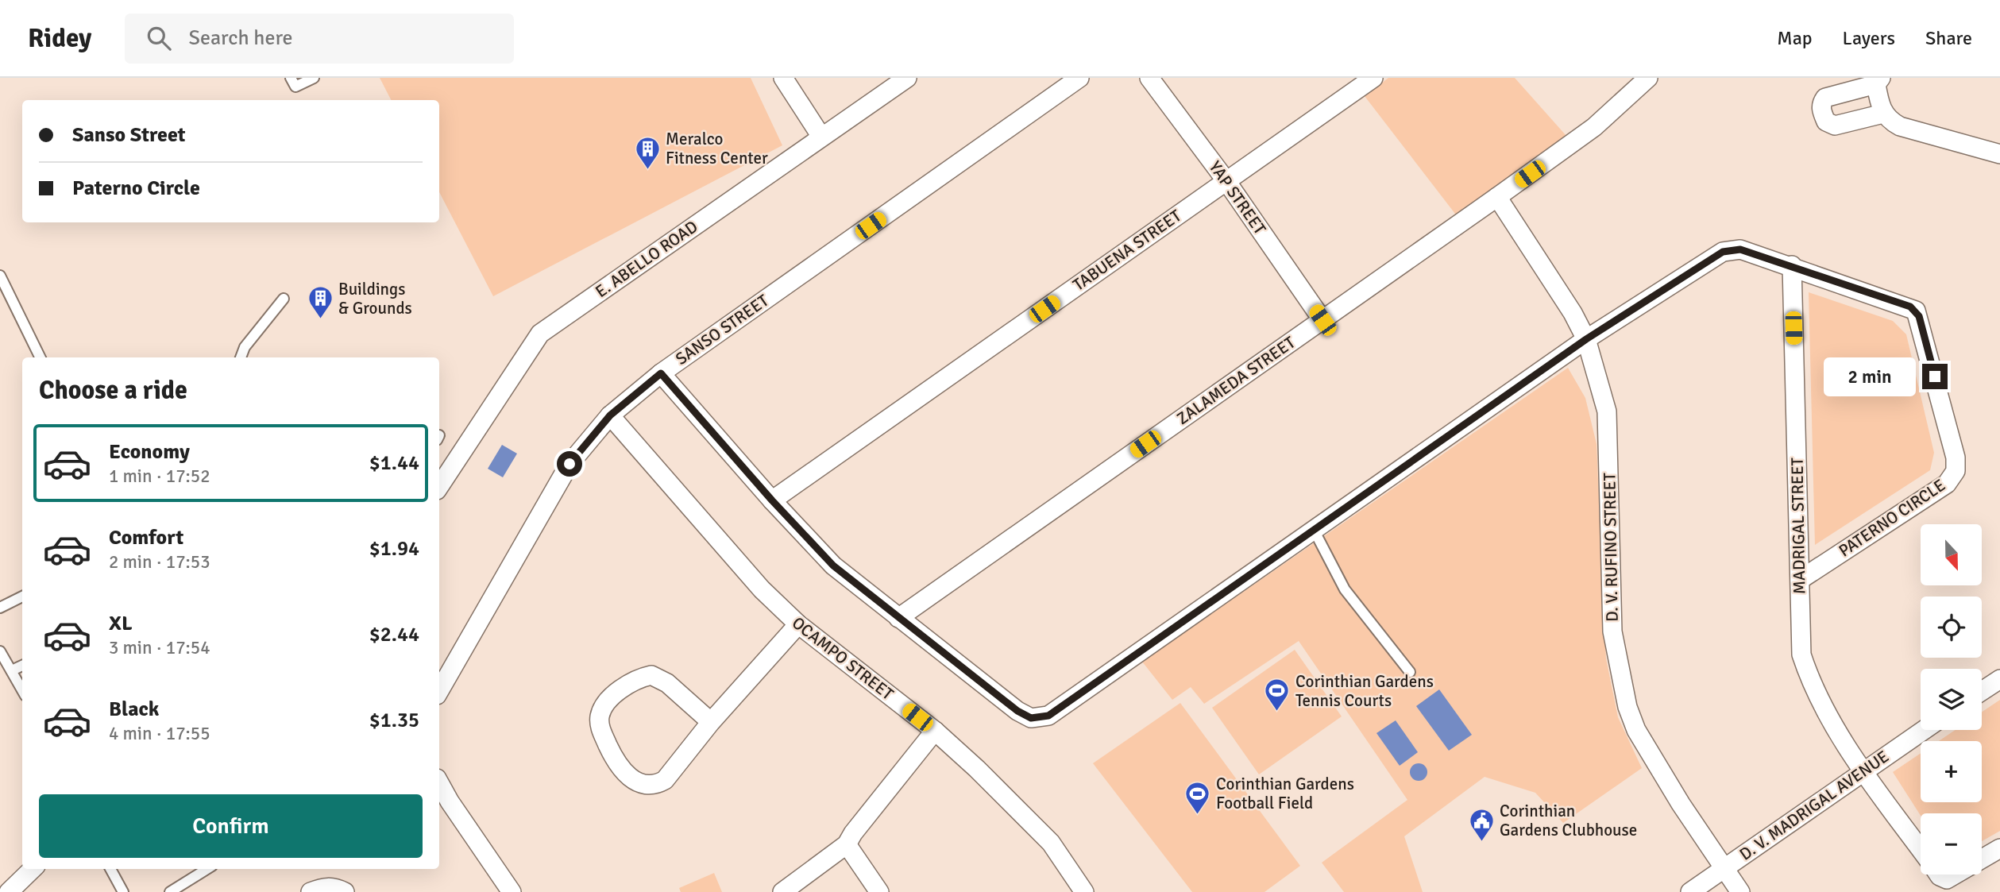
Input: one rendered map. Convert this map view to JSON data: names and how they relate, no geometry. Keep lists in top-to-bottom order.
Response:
{
  "streets": {
    "street": [
      "YAP STREET",
      "TABUENA STREET",
      "E. ABELLO ROAD",
      "SANSO STREET",
      "ZALAMEDA STREET",
      "PATERNO CIRCLE",
      "MADRIGAL STREET",
      "D. V. RUFINO STREET",
      "OCAMPO STREET",
      "D. V. MADRIGAL AVENUE"
    ]
  },
  "crossings": [
    ["YAP STREET", "TABUENA STREET"],
    ["YAP STREET", "ZALAMEDA STREET"],
    ["SANSO STREET", "OCAMPO STREET"],
    ["ZALAMEDA STREET", "D. V. RUFINO STREET"],
    ["PATERNO CIRCLE", "MADRIGAL STREET"],
    ["MADRIGAL STREET", "D. V. MADRIGAL AVENUE"],
    ["D. V. RUFINO STREET", "D. V. MADRIGAL AVENUE"]
  ],
  "places": {
    "building": ["Meralco Fitness Center", "Buildings & Grounds"],
    "sports": ["Corinthian Gardens Tennis Courts", "Corinthian Gardens Football Field"],
    "public building": ["Corinthian Gardens Clubhouse"]
  },
  "north": "bottom",
  "page": {
    "header": "Ridey",
    "search": "Search here",
    "nav": ["Map", "Layers", "Share"],
    "banner": ["Sanso Street", "Paterno Circle"],
    "bubble": "2 min",
    "heading": "Choose a ride",
    "list": [
      {
        "name": "Economy",
        "note": "1 min · 17:52",
        "value": "$1.44"
      },
      {
        "name": "Comfort",
        "note": "2 min · 17:53",
        "value": "$1.94"
      },
      {
        "name": "XL",
        "note": "3 min · 17:54",
        "value": "$2.44"
      },
      {
        "name": "Black",
        "note": "4 min · 17:55",
        "value": "$1.35"
      }
    ],
    "map_buttons": ["+", "−"],
    "buttons": "Confirm"
  }
}
